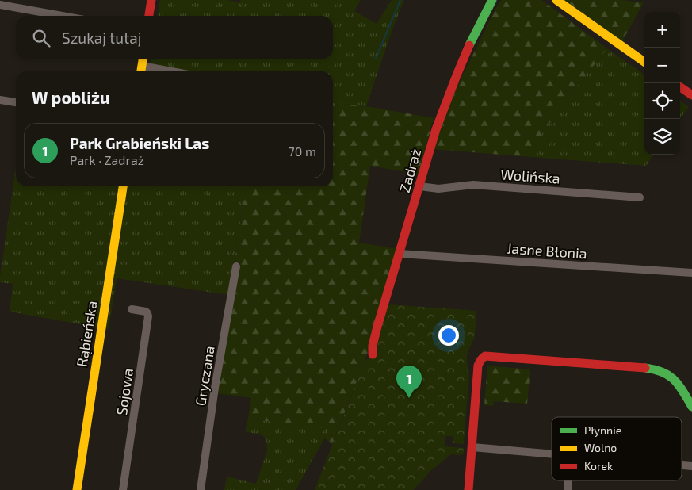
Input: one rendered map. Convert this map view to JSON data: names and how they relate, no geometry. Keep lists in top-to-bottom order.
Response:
{
  "streets": {
    "street": [
      "Zadraż",
      "Wolińska",
      "Jasne Błonia",
      "Rąbieńska",
      "Gryczana",
      "Sojowa"
    ]
  },
  "crossings": [
    ["Zadraż", "Wolińska"],
    ["Zadraż", "Jasne Błonia"]
  ],
  "legend": ["Płynnie", "Wolno", "Korek"],
  "page": {
    "map_buttons": ["+", "−"],
    "search": "Szukaj tutaj",
    "heading": "W pobliżu",
    "list": [
      {
        "mark": "1",
        "name": "Park Grabieński Las",
        "note": "Park · Zadraż",
        "value": "70 m"
      }
    ],
    "pins": "1"
  }
}
